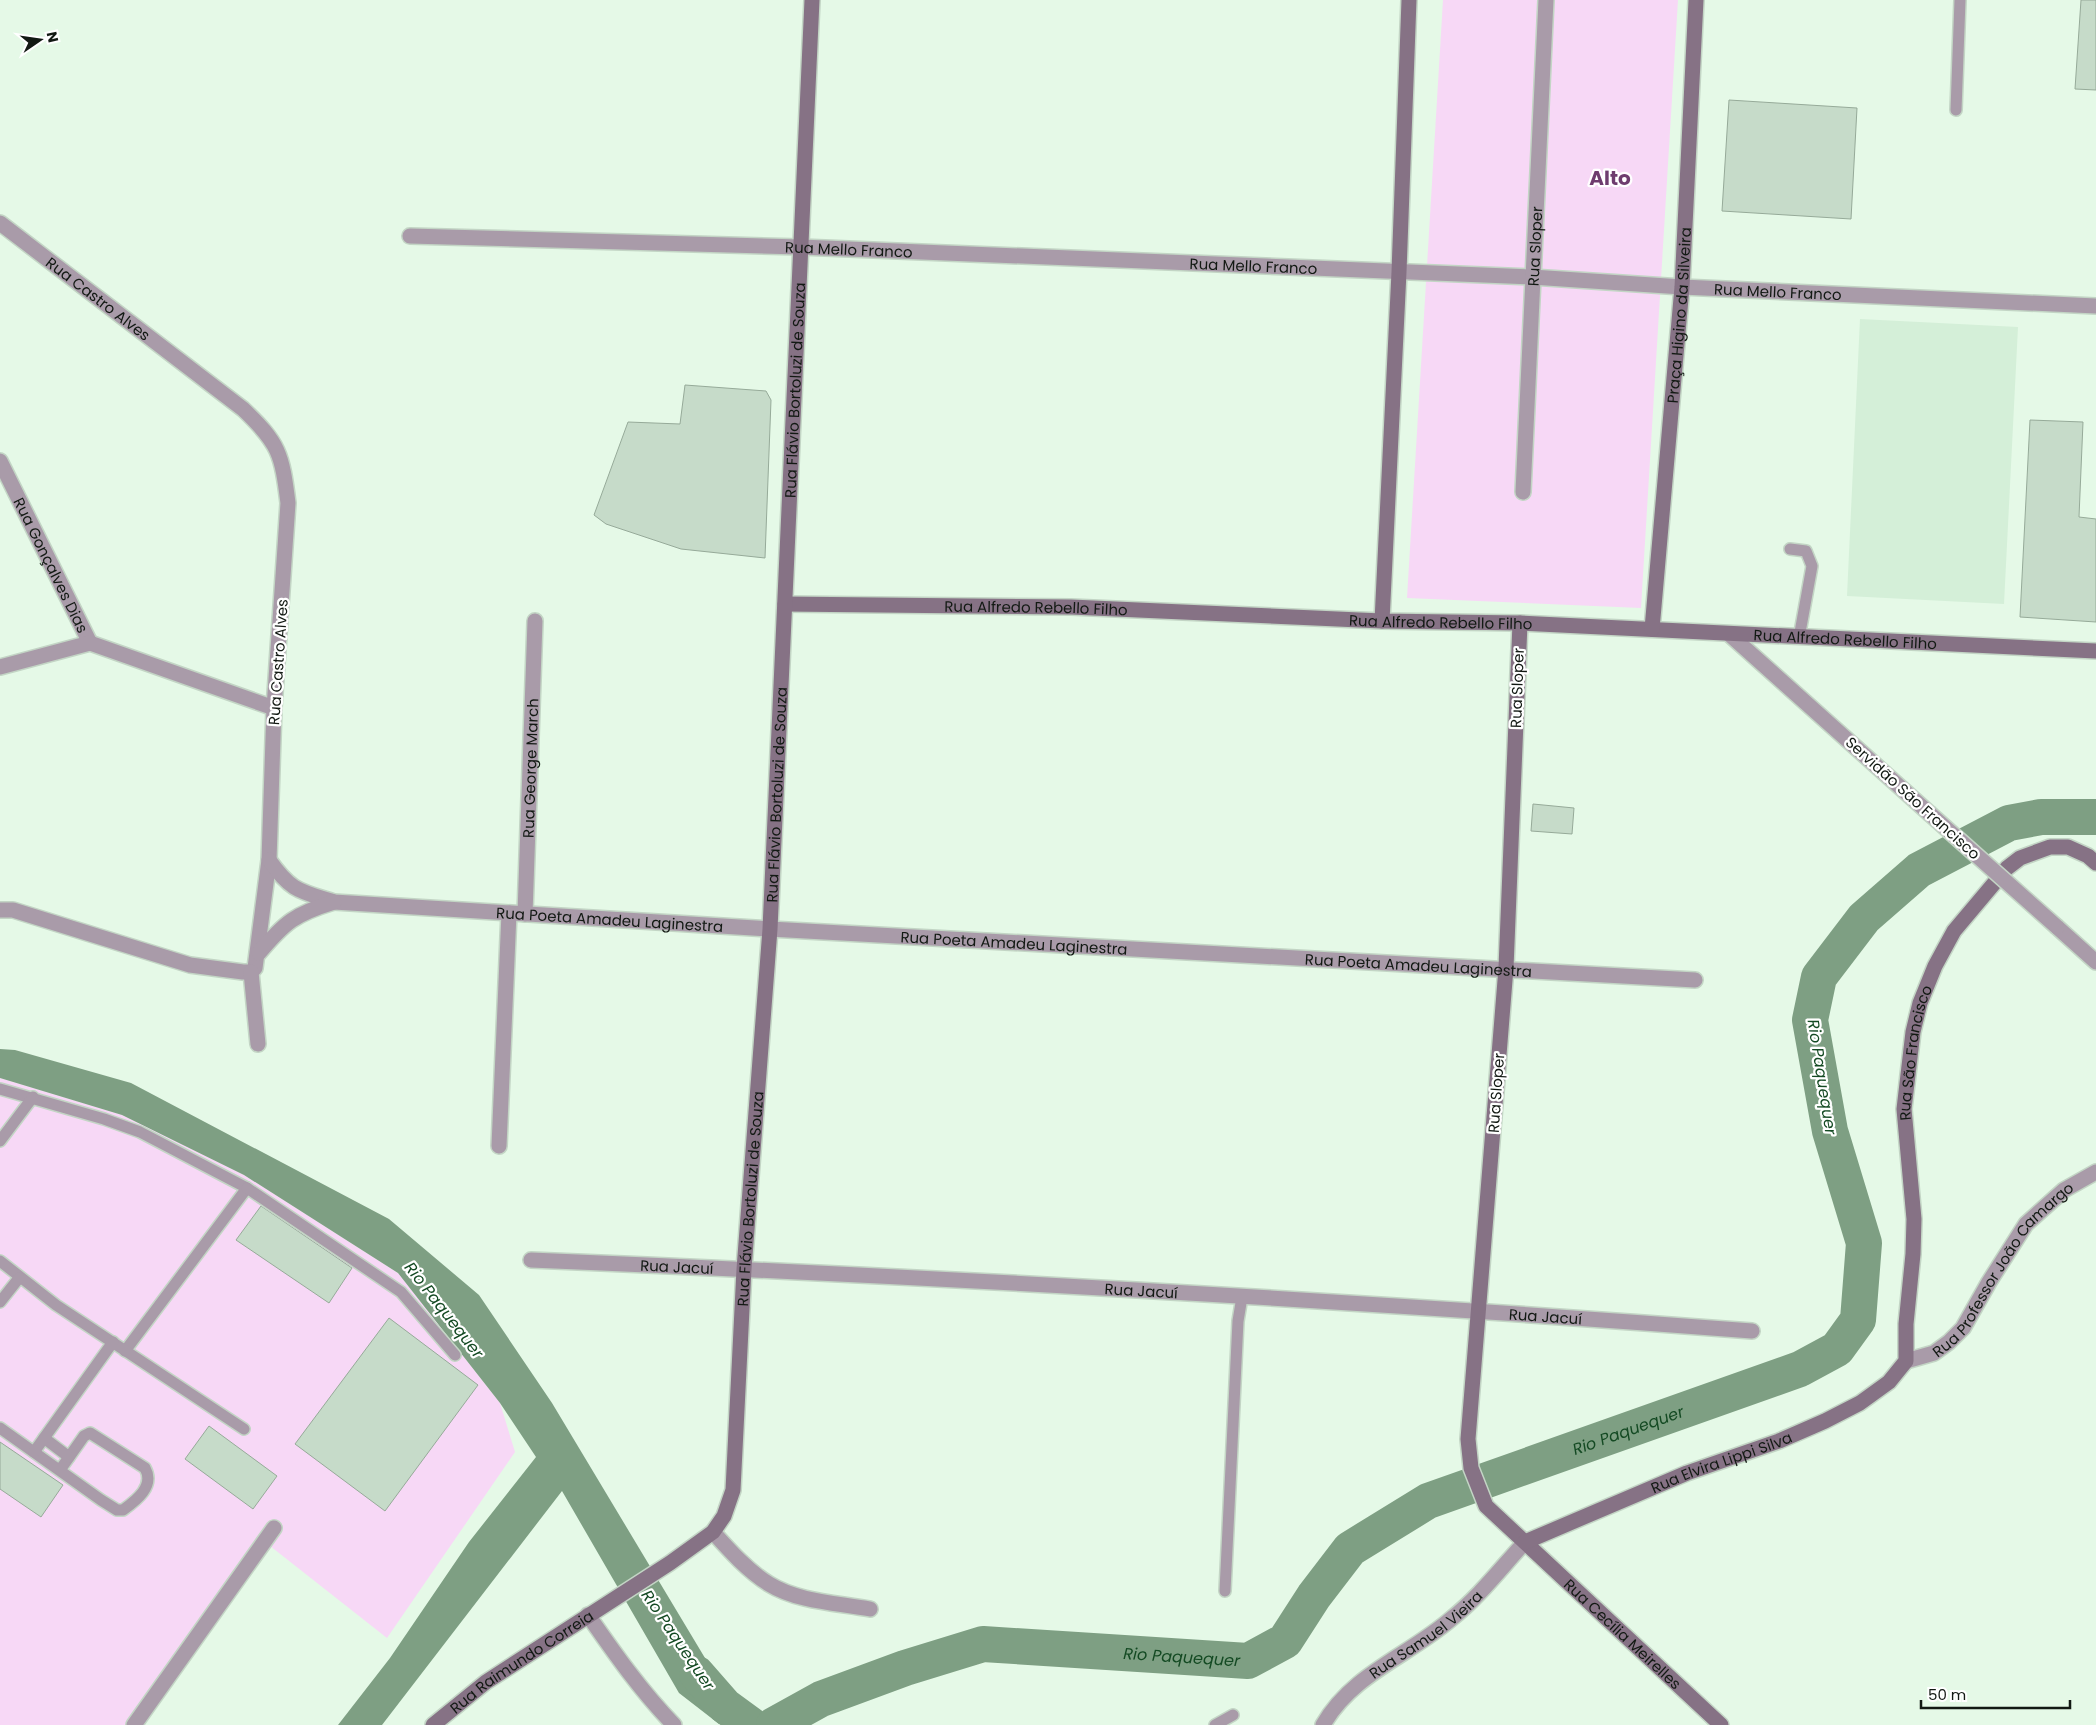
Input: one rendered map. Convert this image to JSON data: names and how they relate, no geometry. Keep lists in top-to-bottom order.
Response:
{
  "streets": {
    "street": [
      "Rua Sloper",
      "Rua Mello Franco",
      "Rua Castro Alves",
      "Praça Higino da Silveira",
      "Rua Flávio Bortoluzi de Souza",
      "Rua Gonçalves Dias",
      "Rua Alfredo Rebello Filho",
      "Rua George March",
      "Servidão São Francisco",
      "Rua Poeta Amadeu Laginestra",
      "Rua São Francisco",
      "Rua Jacuí",
      "Rua Professor João Camargo",
      "Rua Elvira Lippi Silva",
      "Rua Samuel Vieira",
      "Rua Cecília Meirelles",
      "Rua Raimundo Correia"
    ]
  },
  "crossings": [
    ["Rua Sloper", "Rua Mello Franco"],
    ["Rua Sloper", "Rua Alfredo Rebello Filho"],
    ["Rua Sloper", "Rua Poeta Amadeu Laginestra"],
    ["Rua Sloper", "Rua Jacuí"],
    ["Rua Sloper", "Rua Elvira Lippi Silva"],
    ["Rua Sloper", "Rua Samuel Vieira"],
    ["Rua Sloper", "Rua Cecília Meirelles"],
    ["Rua Mello Franco", "Praça Higino da Silveira"],
    ["Rua Mello Franco", "Rua Flávio Bortoluzi de Souza"],
    ["Rua Castro Alves", "Rua Gonçalves Dias"],
    ["Rua Castro Alves", "Rua Poeta Amadeu Laginestra"],
    ["Praça Higino da Silveira", "Rua Alfredo Rebello Filho"],
    ["Rua Flávio Bortoluzi de Souza", "Rua Alfredo Rebello Filho"],
    ["Rua Flávio Bortoluzi de Souza", "Rua Poeta Amadeu Laginestra"],
    ["Rua Flávio Bortoluzi de Souza", "Rua Jacuí"],
    ["Rua Flávio Bortoluzi de Souza", "Rua Raimundo Correia"],
    ["Rua Alfredo Rebello Filho", "Servidão São Francisco"],
    ["Rua George March", "Rua Poeta Amadeu Laginestra"],
    ["Rua São Francisco", "Rua Professor João Camargo"],
    ["Rua São Francisco", "Rua Elvira Lippi Silva"],
    ["Rua Professor João Camargo", "Rua Elvira Lippi Silva"],
    ["Rua Elvira Lippi Silva", "Rua Samuel Vieira"],
    ["Rua Elvira Lippi Silva", "Rua Cecília Meirelles"],
    ["Rua Samuel Vieira", "Rua Cecília Meirelles"]
  ],
  "districts": ["Alto"],
  "water": ["Rio Paquequer"],
  "scale_bar": "50 m",
  "north": "right"
}
